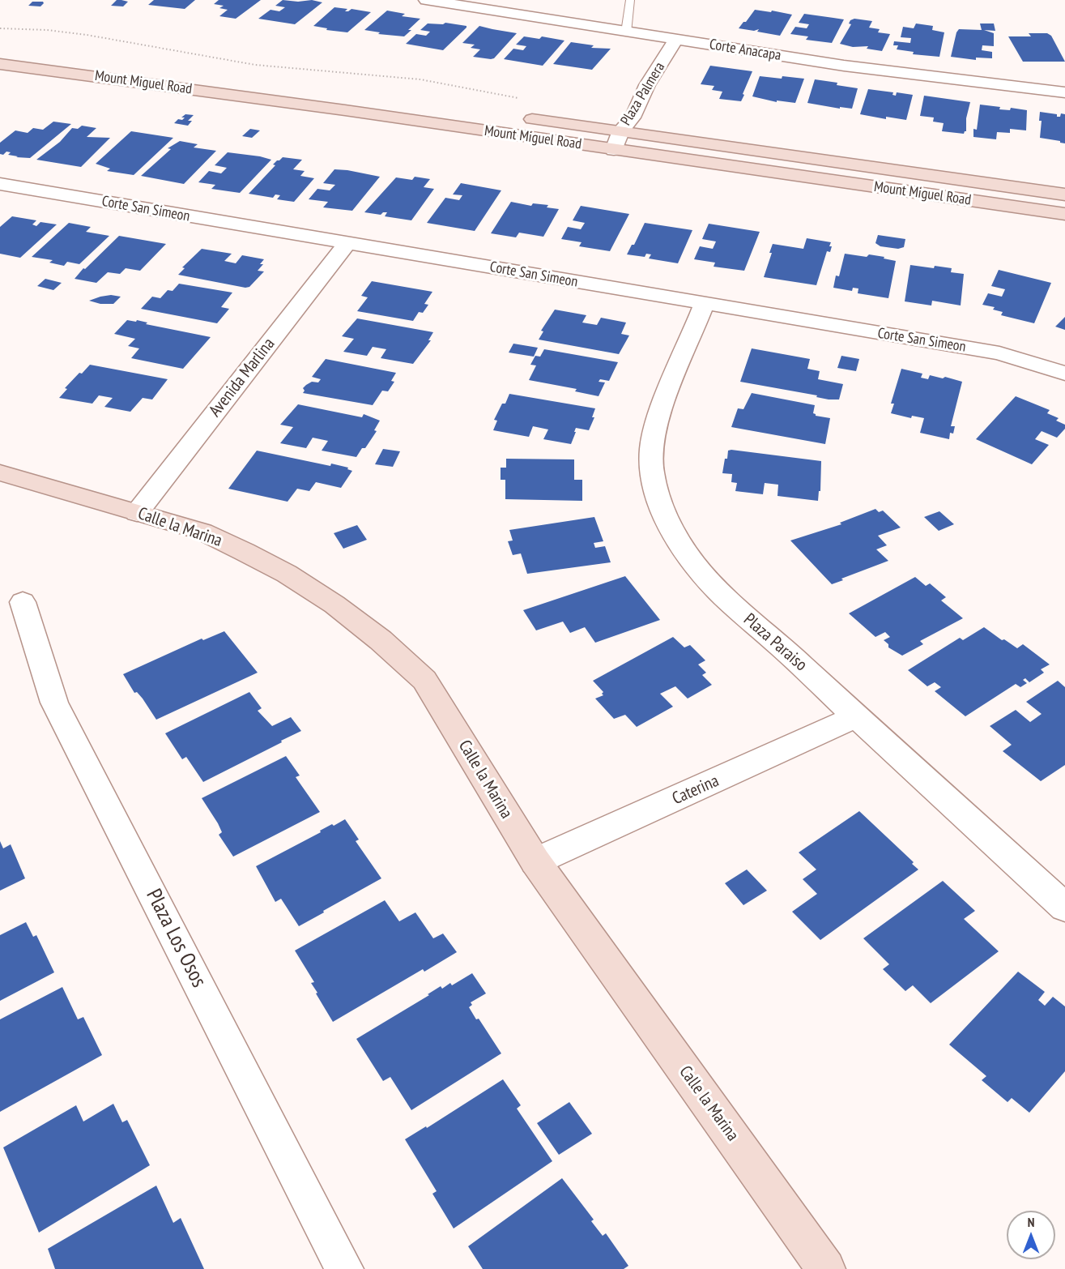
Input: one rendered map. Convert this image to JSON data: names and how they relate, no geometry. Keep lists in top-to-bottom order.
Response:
{
  "streets": {
    "street": [
      "Corte Anacapa",
      "Mount Miguel Road",
      "Plaza Palmera",
      "Corte San Simeon",
      "Avenida Marlina",
      "Calle la Marina",
      "Plaza Paraiso",
      "Caterina",
      "Plaza Los Osos"
    ]
  },
  "crossings": [
    ["Corte Anacapa", "Plaza Palmera"],
    ["Mount Miguel Road", "Plaza Palmera"],
    ["Corte San Simeon", "Avenida Marlina"],
    ["Corte San Simeon", "Plaza Paraiso"],
    ["Avenida Marlina", "Calle la Marina"],
    ["Calle la Marina", "Caterina"],
    ["Plaza Paraiso", "Caterina"]
  ],
  "north": "top"
}
